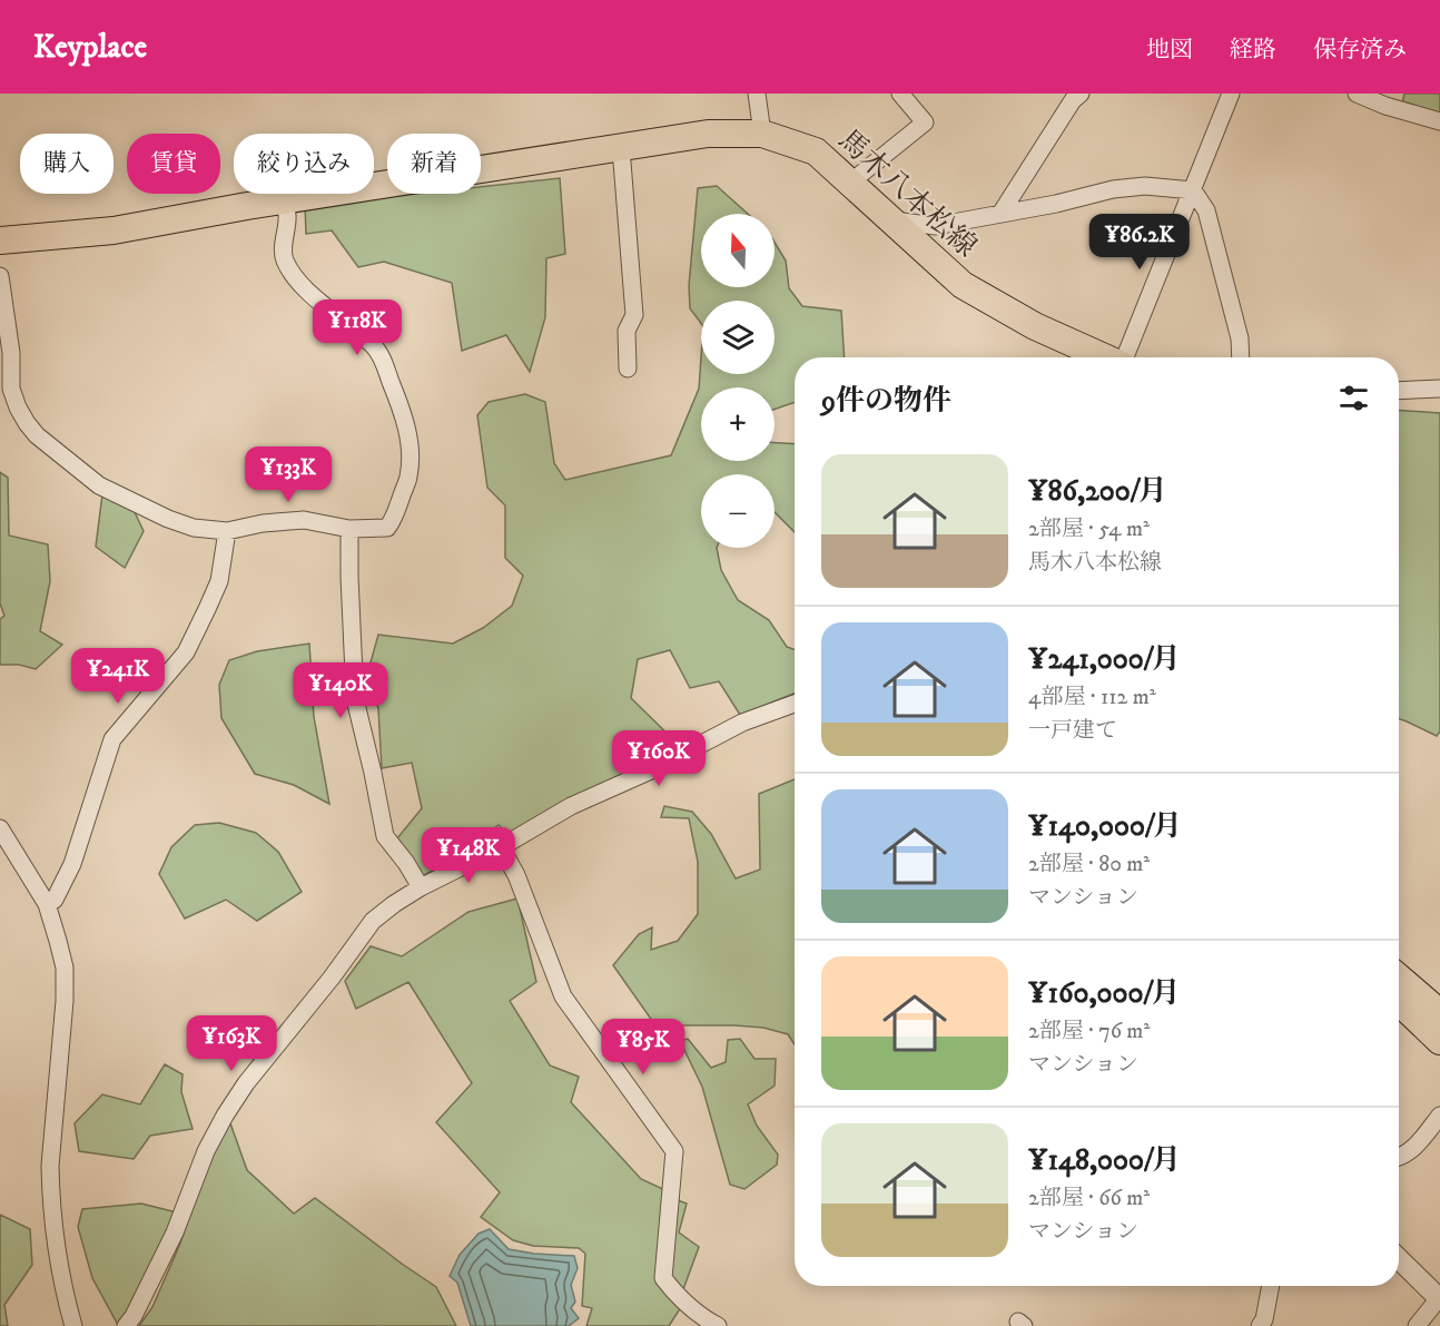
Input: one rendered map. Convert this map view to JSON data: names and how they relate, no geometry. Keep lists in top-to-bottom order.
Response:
{
  "streets": {
    "main road": ["馬木八本松線"]
  },
  "north": "top",
  "page": {
    "header": "Keyplace",
    "nav": ["地図", "経路", "保存済み"],
    "chip": [
      "購入",
      "賃貸",
      "絞り込み",
      "新着"
    ],
    "map_buttons": ["+", "−"],
    "price": [
      "¥86.2K",
      "¥118K",
      "¥133K",
      "¥241K",
      "¥140K",
      "¥160K",
      "¥148K",
      "¥163K",
      "¥85K"
    ],
    "heading": "9件の物件",
    "list": [
      {
        "name": "¥86,200/月",
        "note": "2部屋 · 54 m² · 馬木八本松線"
      },
      {
        "name": "¥241,000/月",
        "note": "4部屋 · 112 m² · 一戸建て"
      },
      {
        "name": "¥140,000/月",
        "note": "2部屋 · 80 m² · マンション"
      },
      {
        "name": "¥160,000/月",
        "note": "2部屋 · 76 m² · マンション"
      },
      {
        "name": "¥148,000/月",
        "note": "2部屋 · 66 m² · マンション"
      }
    ]
  }
}
